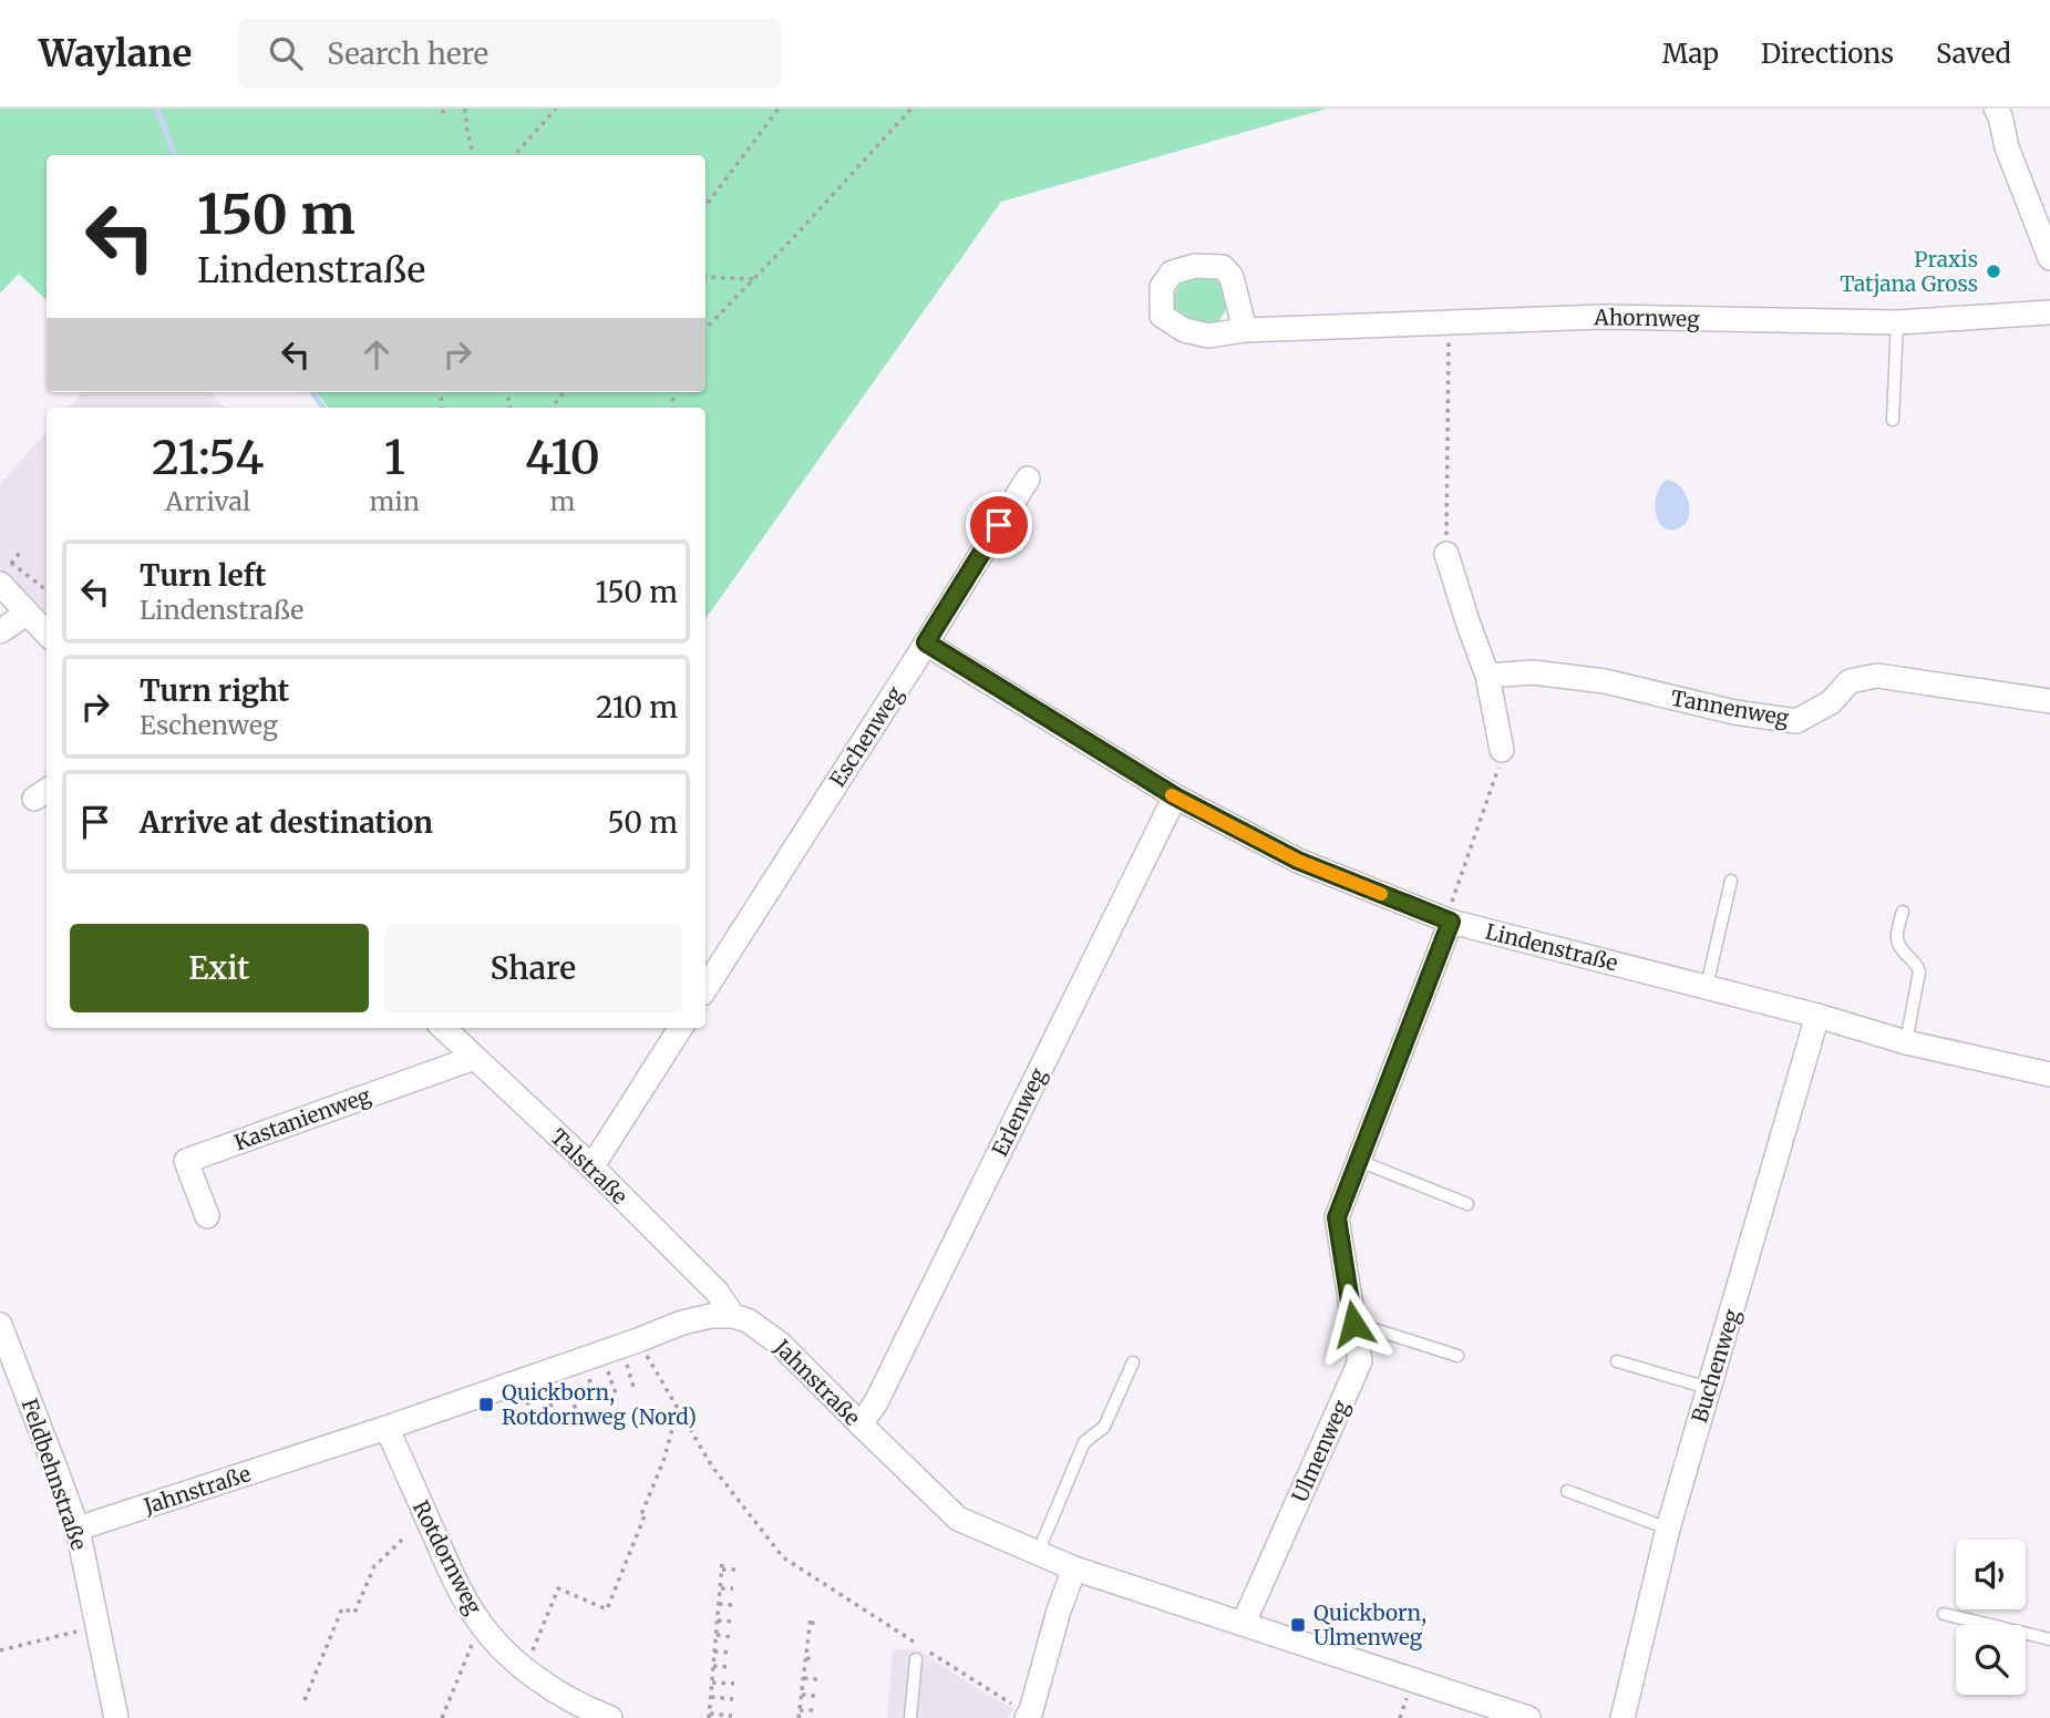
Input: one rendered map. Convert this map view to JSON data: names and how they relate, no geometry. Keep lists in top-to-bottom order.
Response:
{
  "streets": {
    "street": [
      "Ahornweg",
      "Tannenweg",
      "Eschenweg",
      "Lindenstraße",
      "Erlenweg",
      "Kastanienweg",
      "Talstraße",
      "Buchenweg",
      "Jahnstraße",
      "Ulmenweg",
      "Feldbehnstraße",
      "Rotdornweg"
    ]
  },
  "crossings": [
    ["Eschenweg", "Lindenstraße"],
    ["Lindenstraße", "Erlenweg"],
    ["Lindenstraße", "Buchenweg"],
    ["Lindenstraße", "Ulmenweg"],
    ["Erlenweg", "Jahnstraße"],
    ["Kastanienweg", "Talstraße"],
    ["Talstraße", "Jahnstraße"],
    ["Jahnstraße", "Ulmenweg"],
    ["Jahnstraße", "Feldbehnstraße"],
    ["Jahnstraße", "Rotdornweg"]
  ],
  "places": {
    "other": ["Praxis Tatjana Gross"],
    "transit": ["Quickborn, Rotdornweg (Nord)", "Quickborn, Ulmenweg"]
  },
  "page": {
    "header": "Waylane",
    "search": "Search here",
    "nav": ["Map", "Directions", "Saved"],
    "turn": ["150 m", "Lindenstraße"],
    "eta": [
      "21:54",
      "Arrival",
      "1",
      "min",
      "410",
      "m"
    ],
    "list": [
      {
        "name": "Turn left",
        "note": "Lindenstraße",
        "value": "150 m"
      },
      {
        "name": "Turn right",
        "note": "Eschenweg",
        "value": "210 m"
      },
      {
        "name": "Arrive at destination",
        "value": "50 m"
      }
    ],
    "buttons": ["Exit", "Share"]
  }
}
